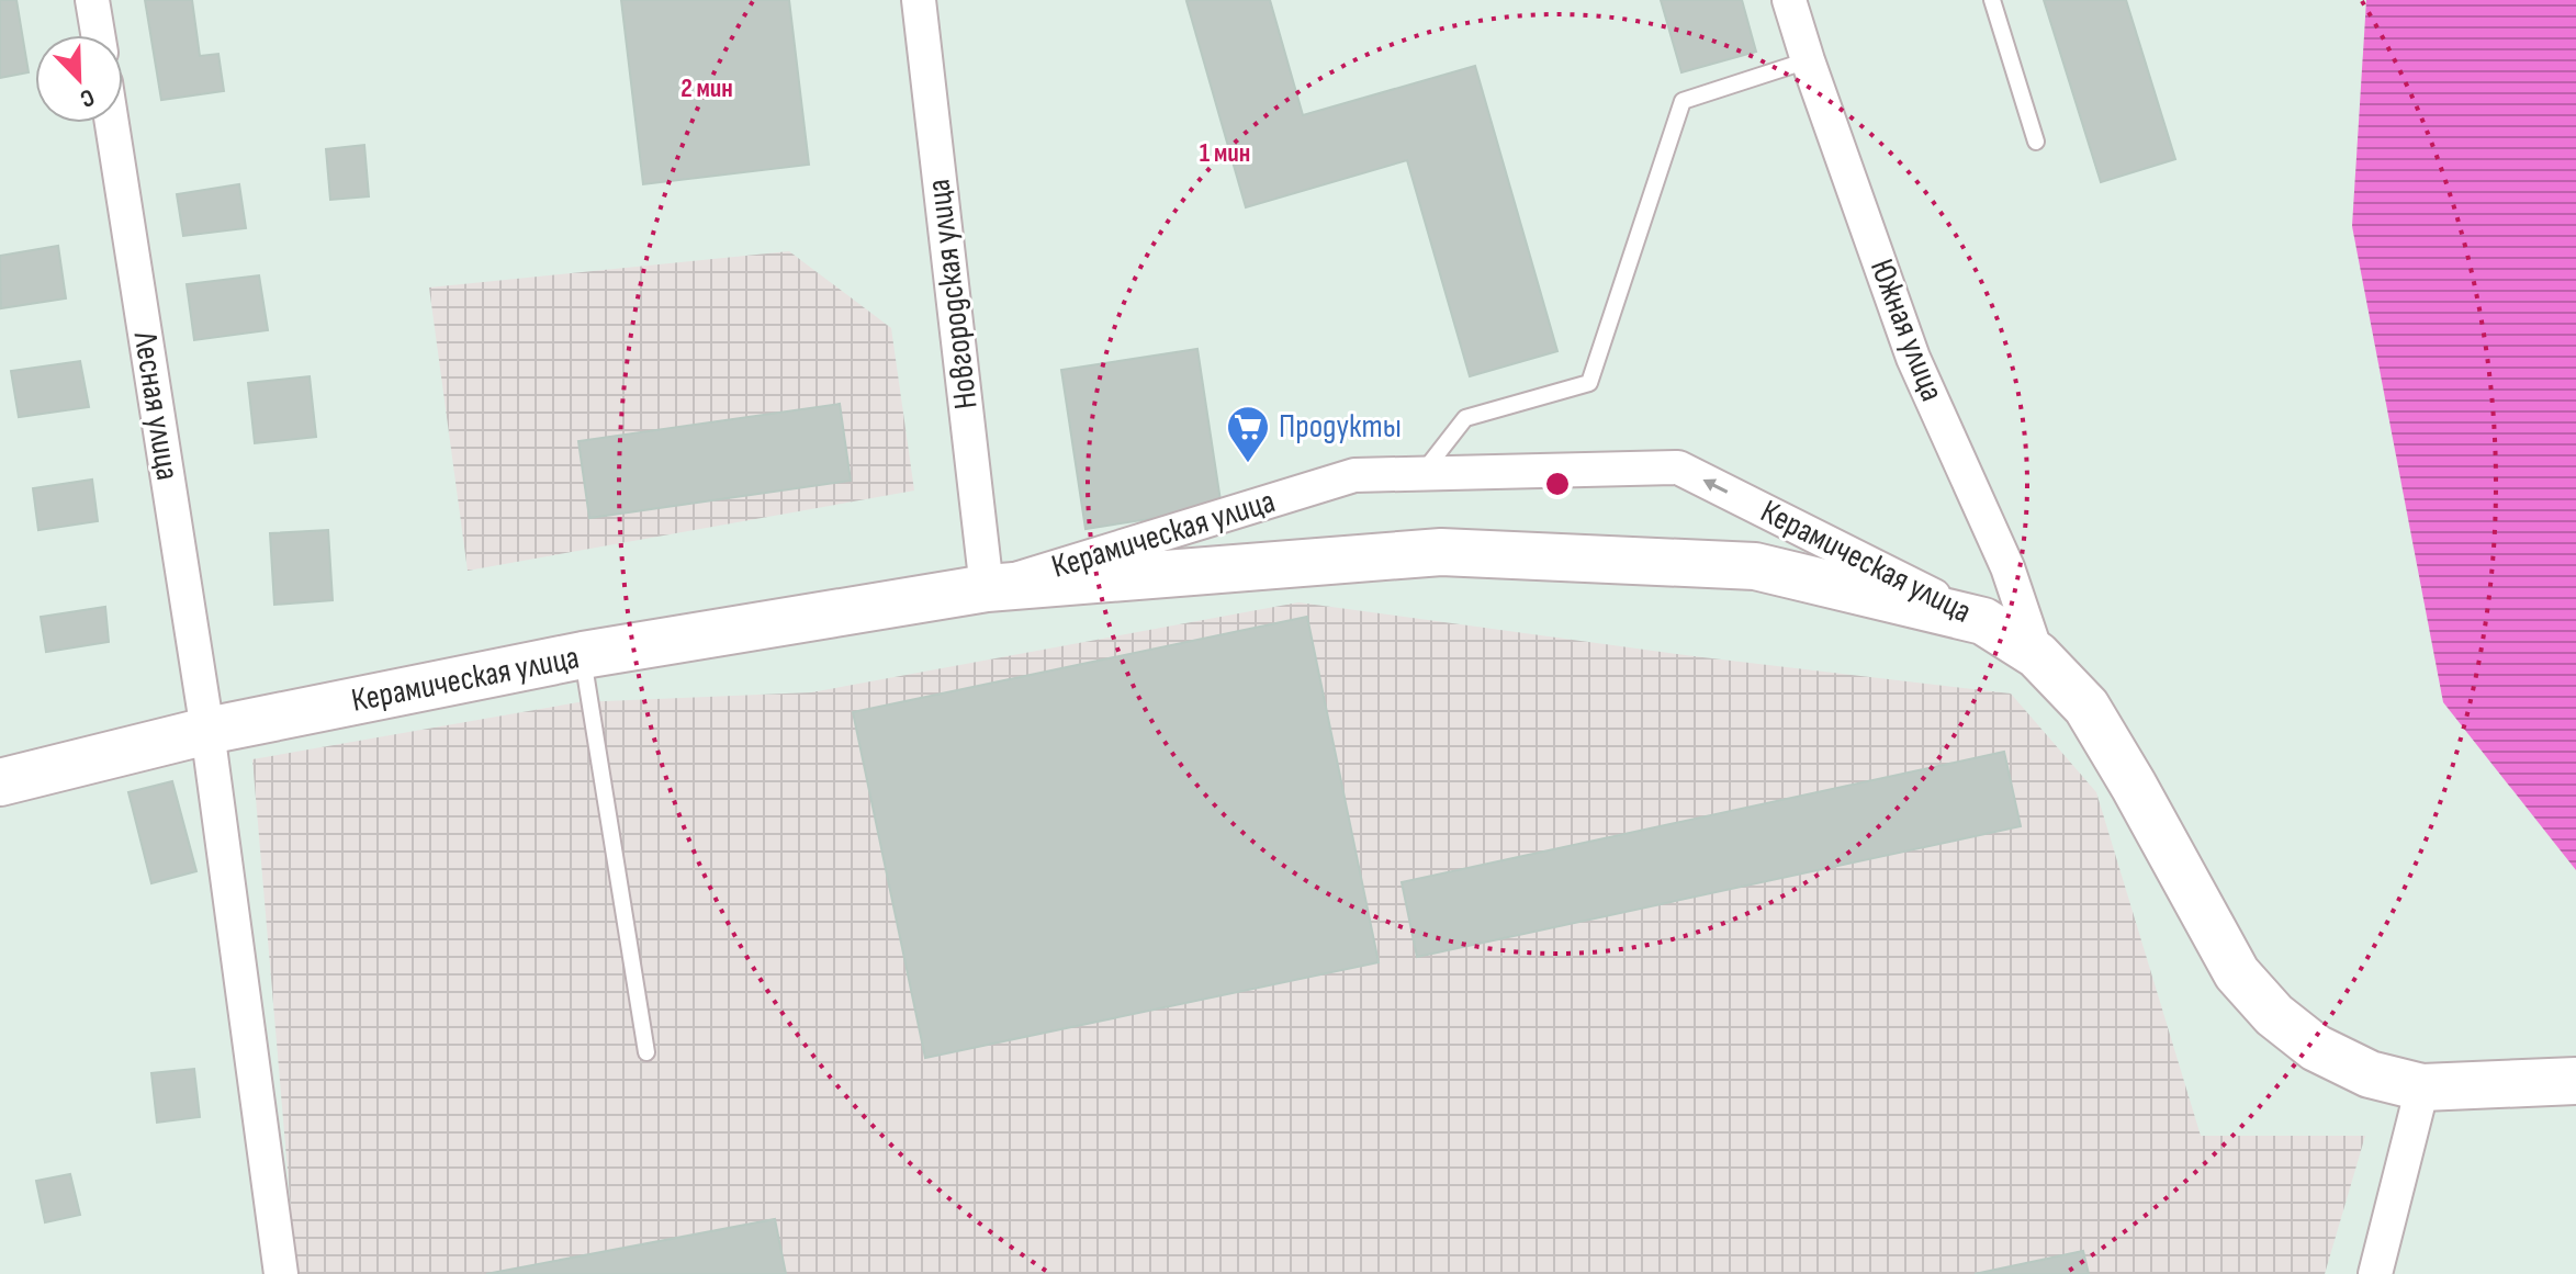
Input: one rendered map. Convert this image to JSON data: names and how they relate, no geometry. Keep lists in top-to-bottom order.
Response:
{
  "streets": {
    "street": [
      "Новгородская улица",
      "Южная улица",
      "Лесная улица",
      "Керамическая улица"
    ]
  },
  "crossings": [
    ["Новгородская улица", "Керамическая улица"],
    ["Лесная улица", "Керамическая улица"]
  ],
  "places": {
    "supermarket": ["Продукты"]
  },
  "north": "bottom right",
  "rings": ["2 мин", "1 мин"]
}
